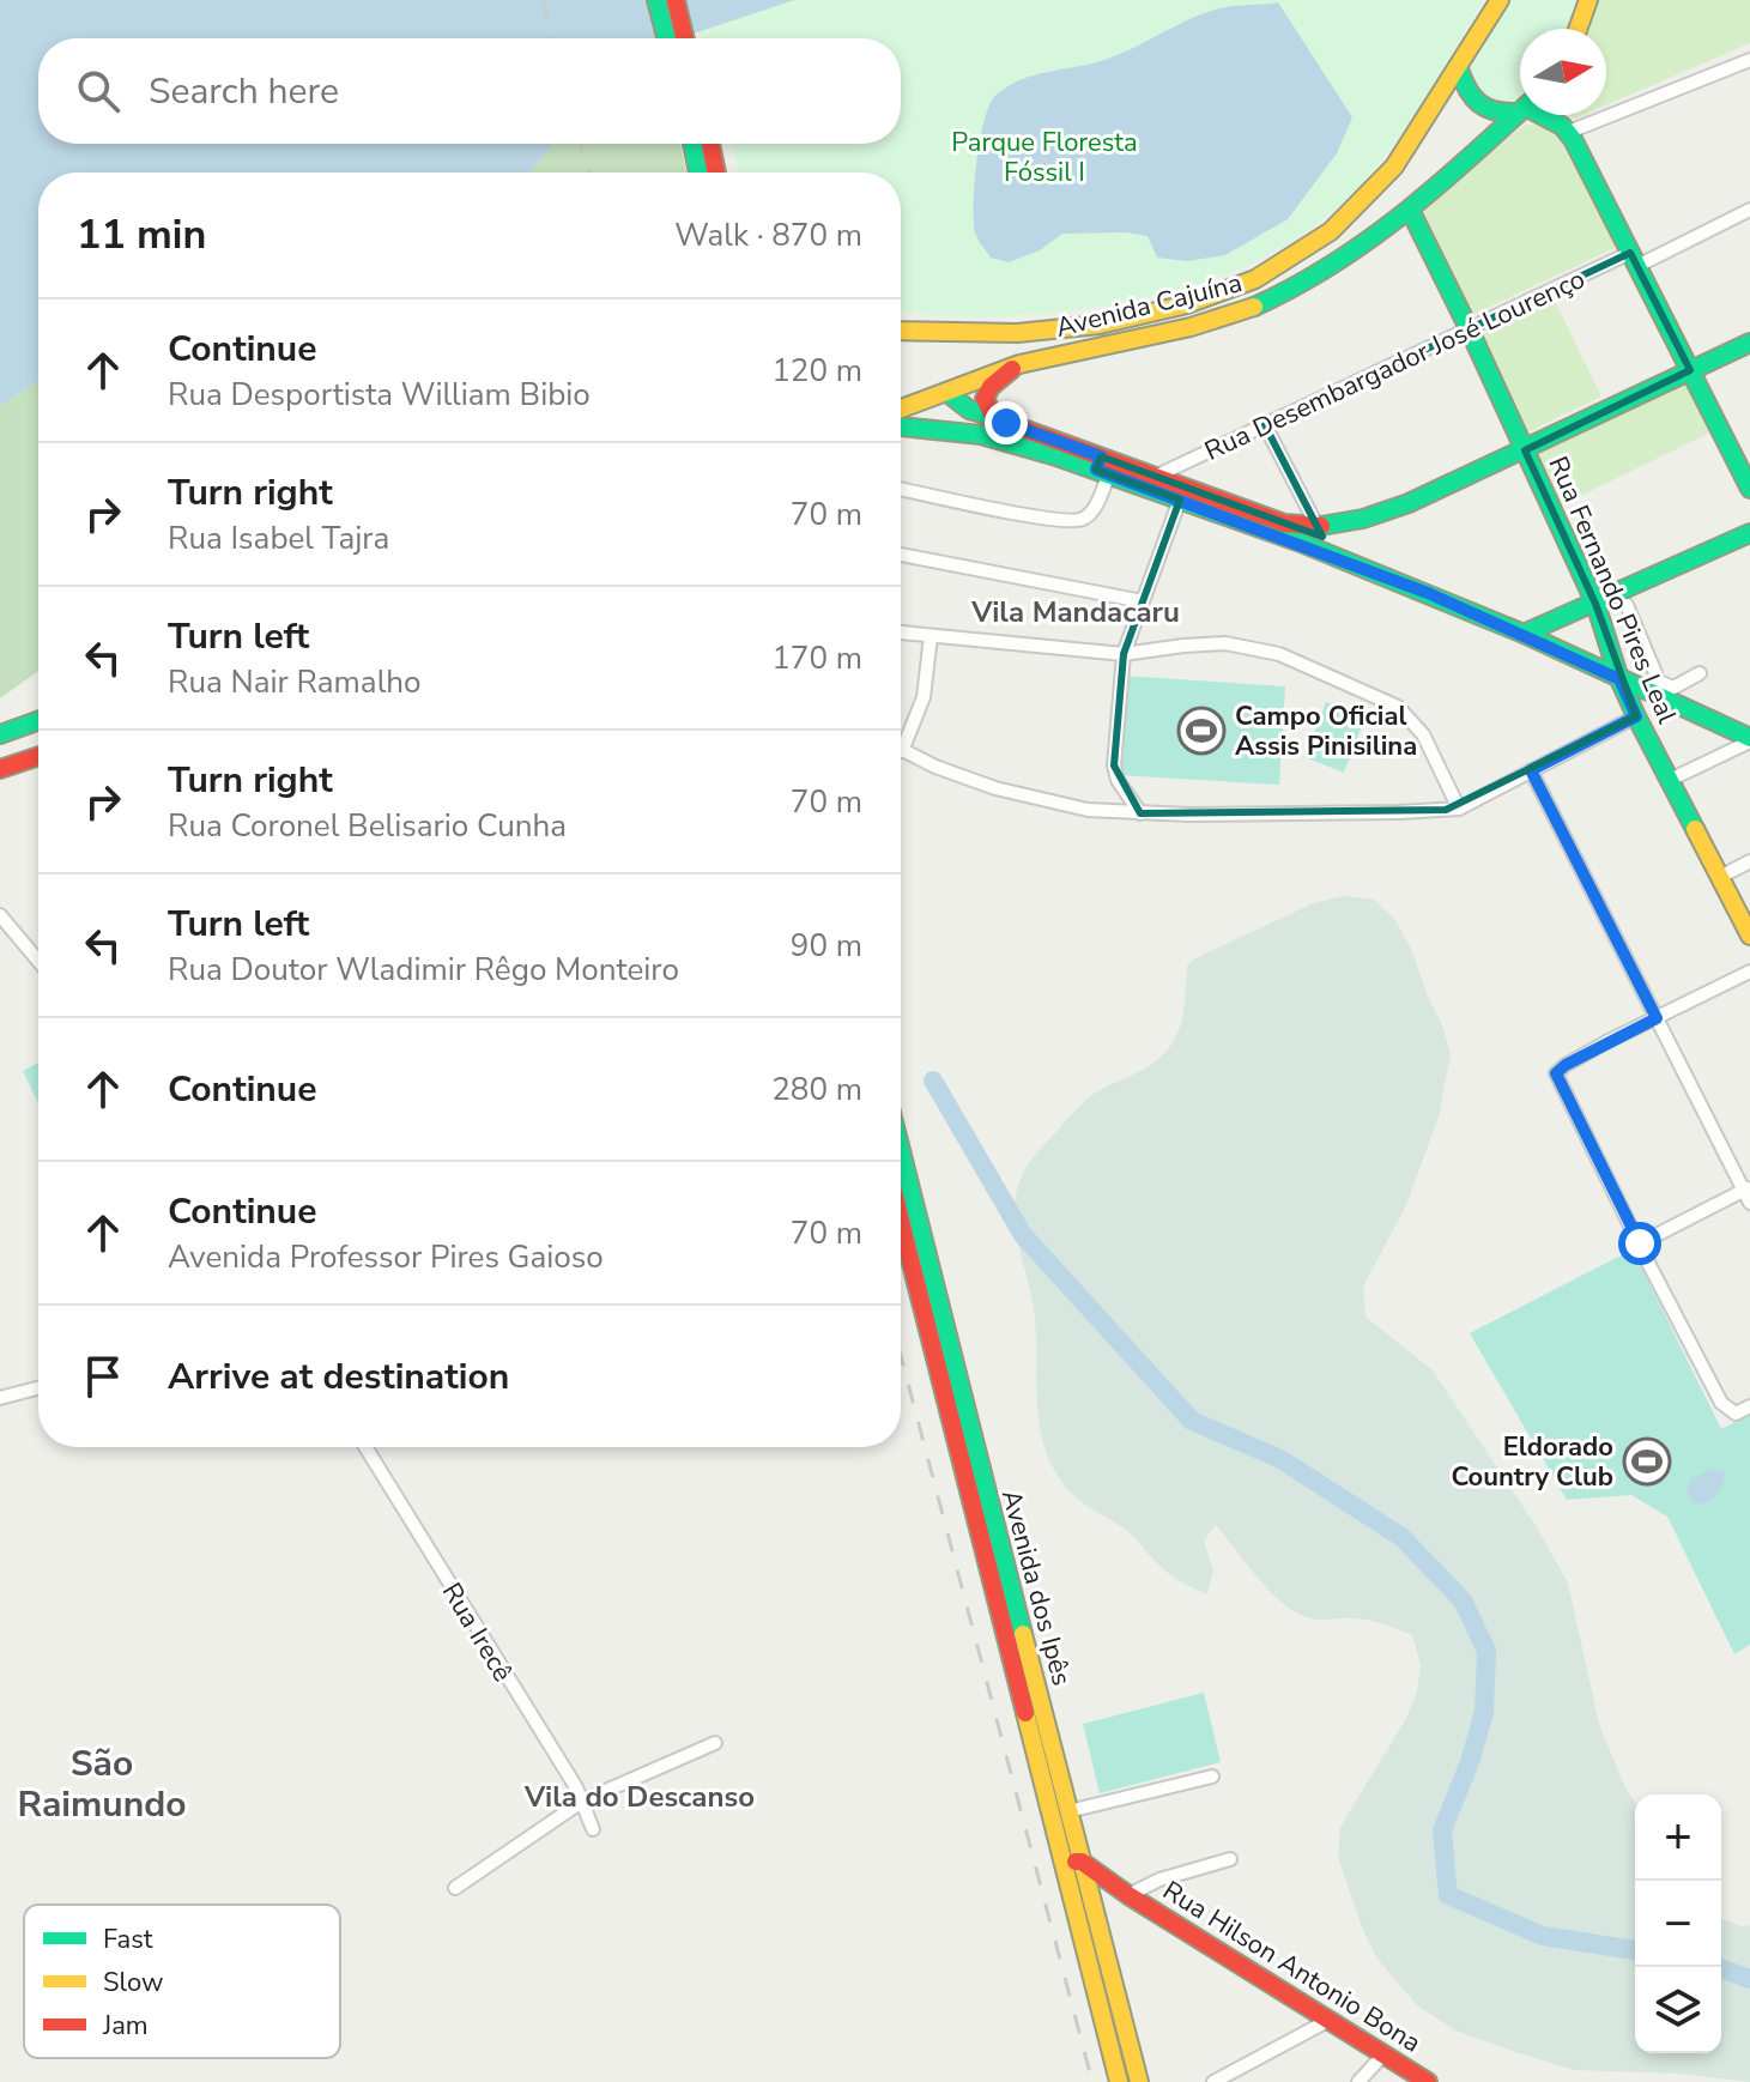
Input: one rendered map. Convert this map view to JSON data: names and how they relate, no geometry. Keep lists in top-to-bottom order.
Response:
{
  "streets": {
    "main road": [
      "Avenida Cajuína",
      "Rua Fernando Pires Leal",
      "Avenida dos Ipês",
      "Rua Hilson Antonio Bona"
    ],
    "street": ["Rua Desembargador José Lourenço", "Rua Irecê"]
  },
  "crossings": [
    ["Avenida Cajuína", "Rua Fernando Pires Leal"],
    ["Rua Desembargador José Lourenço", "Rua Fernando Pires Leal"],
    ["Avenida dos Ipês", "Rua Hilson Antonio Bona"]
  ],
  "districts": ["Vila Mandacaru", "São Raimundo", "Vila do Descanso"],
  "parks": ["Parque Floresta Fóssil I"],
  "places": {
    "sports": ["Campo Oficial Assis Pinisilina", "Eldorado Country Club"]
  },
  "legend": ["Fast", "Slow", "Jam"],
  "north": "right",
  "page": {
    "search": "Search here",
    "heading": ["11 min", "Walk · 870 m"],
    "list": [
      ["Continue", "Rua Desportista William Bibio", "120 m"],
      ["Turn right", "Rua Isabel Tajra", "70 m"],
      ["Turn left", "Rua Nair Ramalho", "170 m"],
      ["Turn right", "Rua Coronel Belisario Cunha", "70 m"],
      ["Turn left", "Rua Doutor Wladimir Rêgo Monteiro", "90 m"],
      ["Continue", "280 m"],
      ["Continue", "Avenida Professor Pires Gaioso", "70 m"],
      "Arrive at destination"
    ],
    "map_buttons": ["+", "−"]
  }
}
